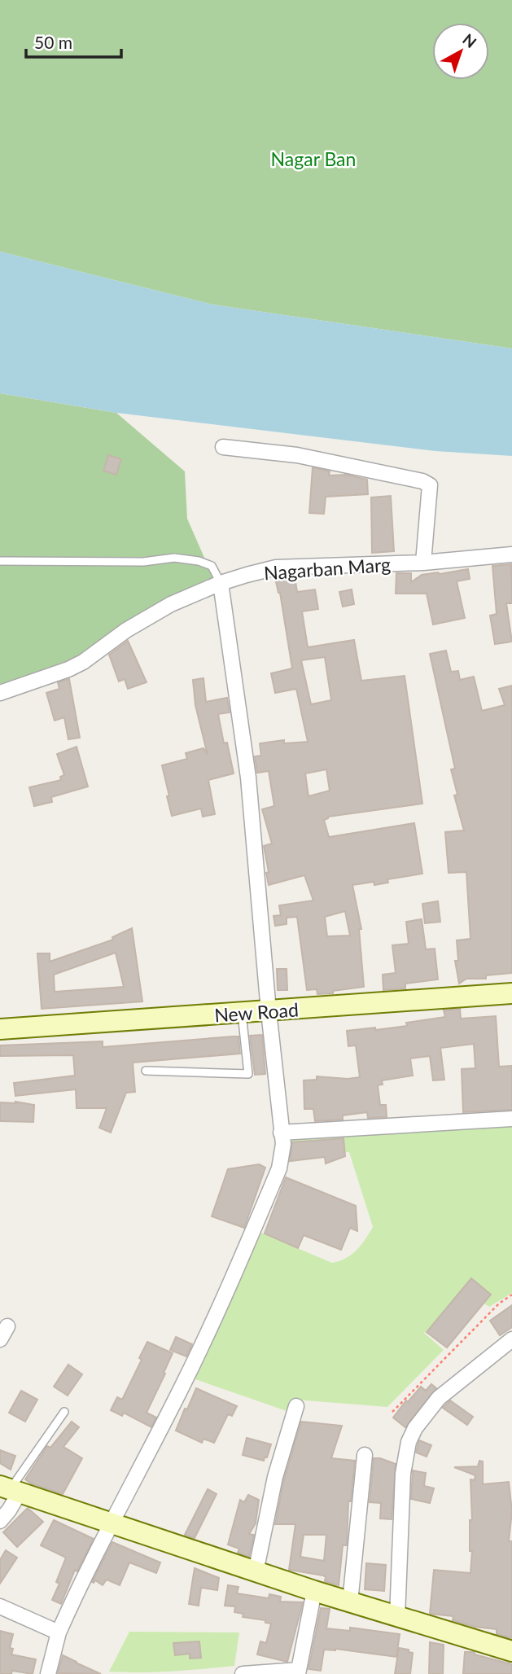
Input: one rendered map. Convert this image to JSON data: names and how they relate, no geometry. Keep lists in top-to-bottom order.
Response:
{
  "streets": {
    "street": ["Nagarban Marg", "New Road"]
  },
  "parks": ["Nagar Ban"],
  "scale_bar": "50 m",
  "north": "top right"
}
